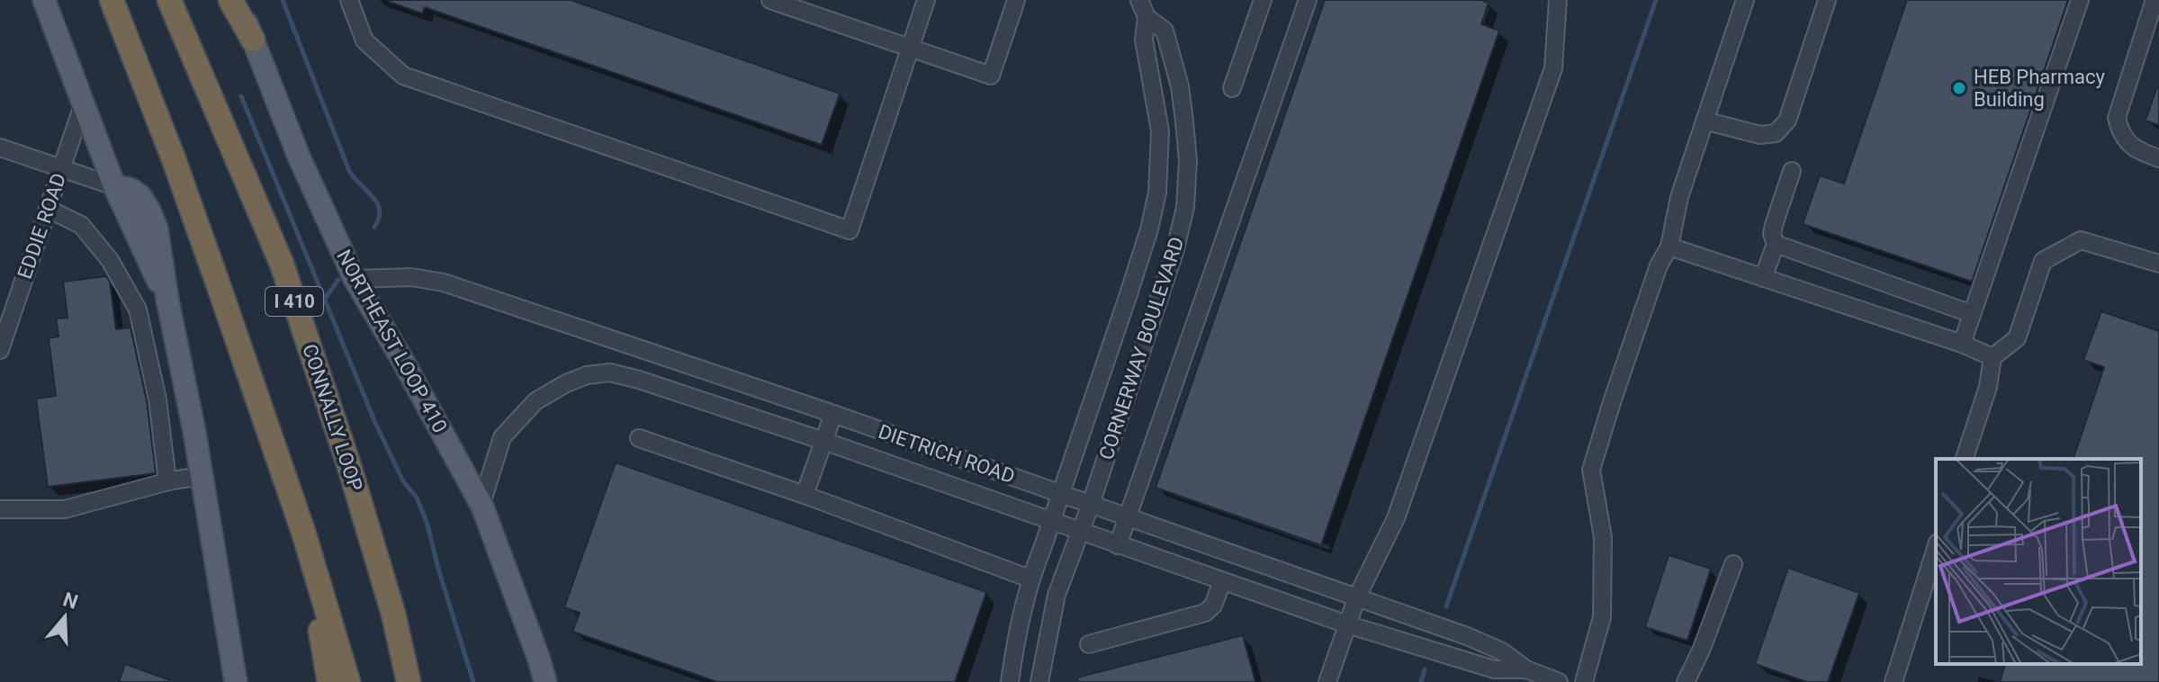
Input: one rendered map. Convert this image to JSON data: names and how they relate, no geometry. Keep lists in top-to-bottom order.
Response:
{
  "streets": {
    "highway": ["I 410", "CONNALLY LOOP"],
    "main road": ["NORTHEAST LOOP 410"],
    "street": ["EDDIE ROAD", "CORNERWAY BOULEVARD", "DIETRICH ROAD"]
  },
  "crossings": [
    ["NORTHEAST LOOP 410", "DIETRICH ROAD"],
    ["CORNERWAY BOULEVARD", "DIETRICH ROAD"]
  ],
  "places": ["HEB Pharmacy Building"],
  "north": "top"
}
